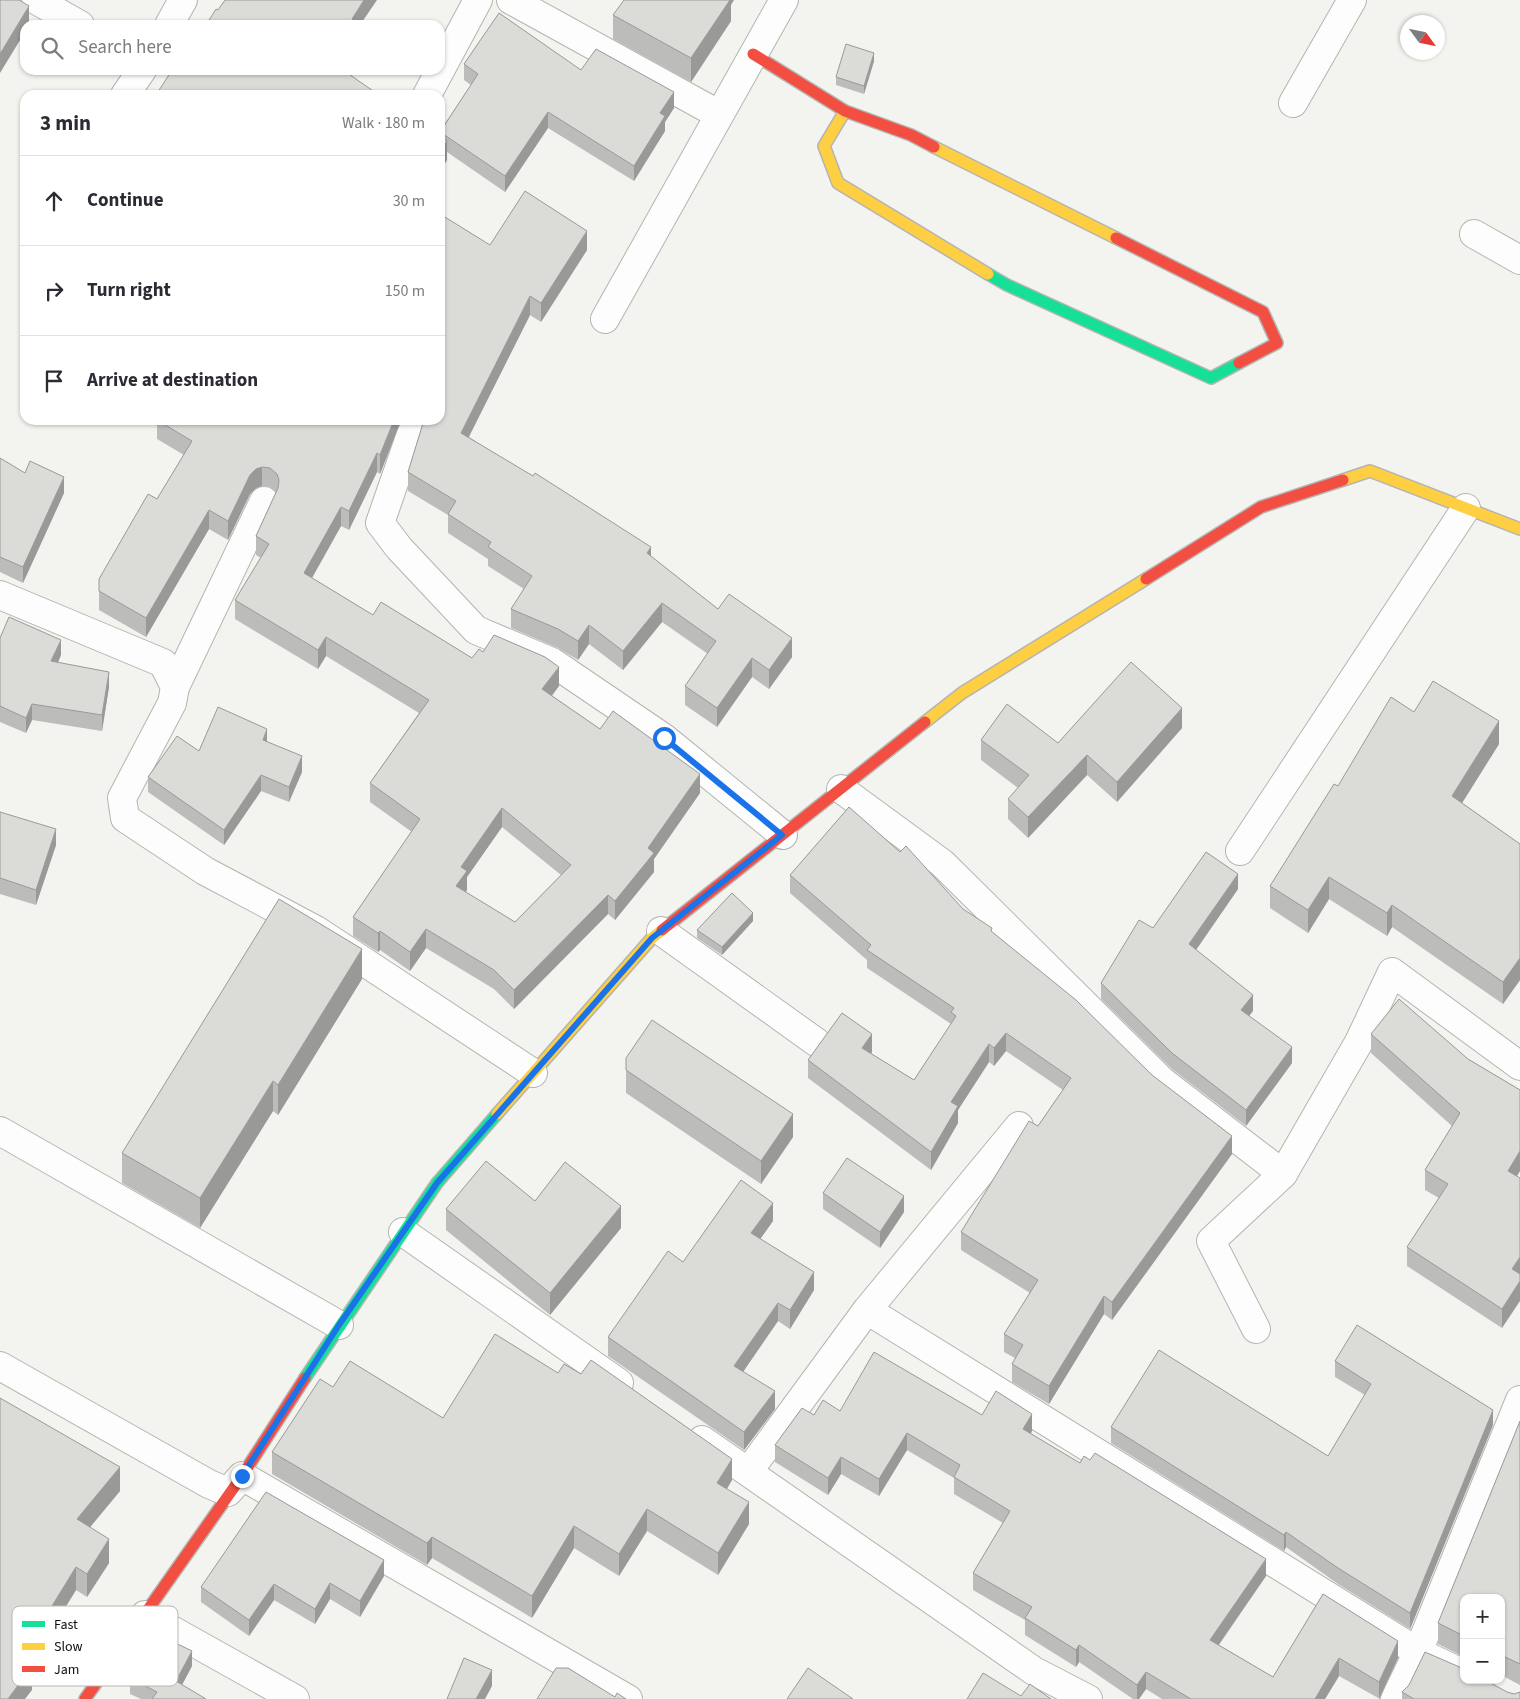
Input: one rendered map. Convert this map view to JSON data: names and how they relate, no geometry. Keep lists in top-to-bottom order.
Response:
{
  "legend": ["Fast", "Slow", "Jam"],
  "north": "bottom right",
  "page": {
    "search": "Search here",
    "heading": ["3 min", "Walk · 180 m"],
    "list": [
      ["Continue", "30 m"],
      ["Turn right", "150 m"],
      "Arrive at destination"
    ],
    "map_buttons": ["+", "−"]
  }
}
